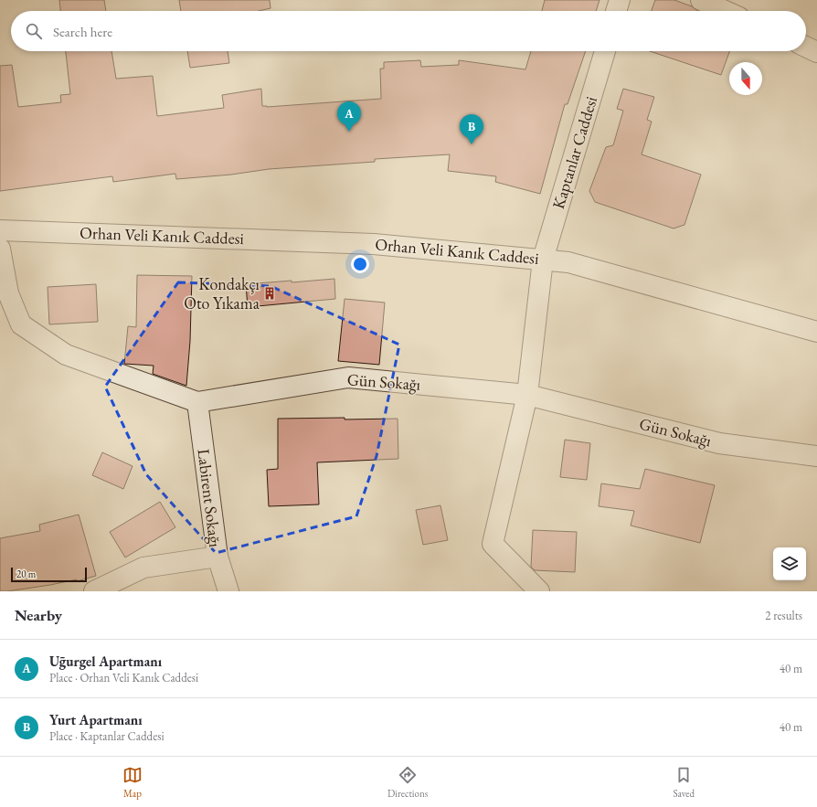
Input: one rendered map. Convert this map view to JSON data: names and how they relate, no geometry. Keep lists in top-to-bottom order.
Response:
{
  "streets": {
    "street": [
      "Kaptanlar Caddesi",
      "Orhan Veli Kanık Caddesi",
      "Gün Sokağı",
      "Labirent Sokağı"
    ]
  },
  "crossings": [
    ["Kaptanlar Caddesi", "Orhan Veli Kanık Caddesi"],
    ["Kaptanlar Caddesi", "Gün Sokağı"],
    ["Gün Sokağı", "Labirent Sokağı"]
  ],
  "places": {
    "building": ["Kondakçı Oto Yıkama"]
  },
  "scale_bar": "20 m",
  "north": "bottom",
  "page": {
    "search": "Search here",
    "pins": ["A", "B"],
    "scale": "20 m",
    "heading": ["Nearby", "2 results"],
    "list": [
      {
        "mark": "A",
        "name": "Uḡurgel Apartmanı",
        "note": "Place · Orhan Veli Kanık Caddesi",
        "value": "40 m"
      },
      {
        "mark": "B",
        "name": "Yurt Apartmanı",
        "note": "Place · Kaptanlar Caddesi",
        "value": "40 m"
      }
    ],
    "nav": ["Map", "Directions", "Saved"]
  }
}
